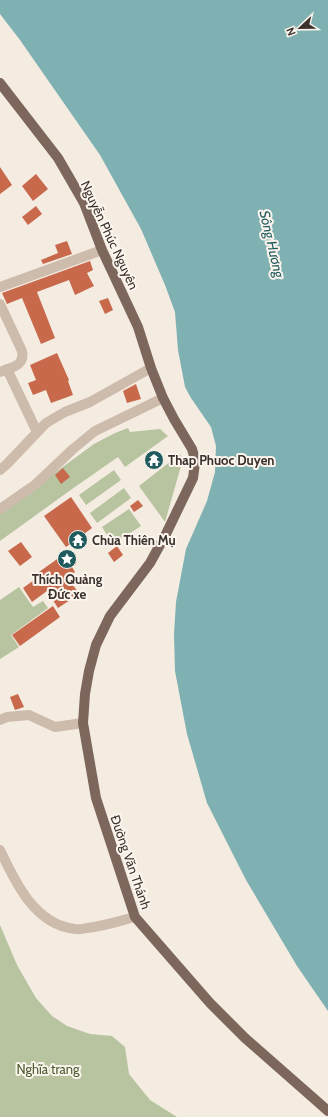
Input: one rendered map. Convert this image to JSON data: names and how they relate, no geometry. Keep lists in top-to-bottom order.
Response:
{
  "streets": {
    "main road": ["Nguyễn Phúc Nguyên", "Đường Văn Thánh"]
  },
  "crossings": [
    ["Nguyễn Phúc Nguyên", "Đường Văn Thánh"]
  ],
  "water": ["Sông Hương"],
  "parks": ["Nghĩa trang"],
  "places": {
    "temple": ["Thap Phuoc Duyen", "Chùa Thiên Mụ"],
    "place": ["Thích Quảng Đức xe"]
  },
  "north": "left"
}
